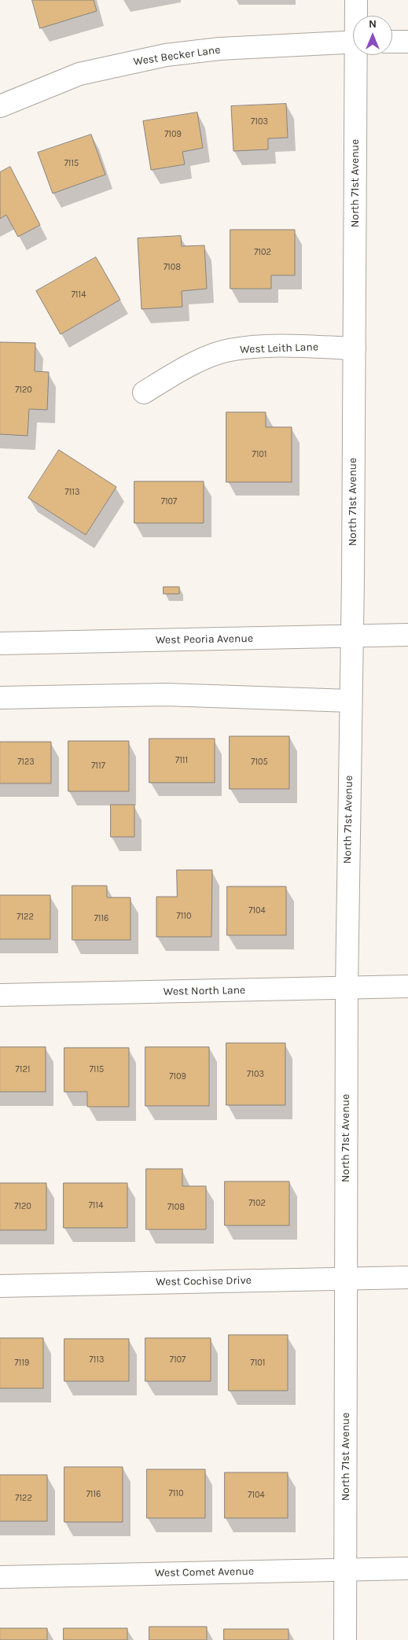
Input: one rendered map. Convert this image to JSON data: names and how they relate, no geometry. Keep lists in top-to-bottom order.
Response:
{
  "streets": {
    "street": [
      "West Becker Lane",
      "North 71st Avenue",
      "West Leith Lane",
      "West Peoria Avenue",
      "West North Lane",
      "West Cochise Drive",
      "West Comet Avenue"
    ]
  },
  "crossings": [
    ["North 71st Avenue", "West Leith Lane"],
    ["North 71st Avenue", "West Peoria Avenue"],
    ["North 71st Avenue", "West North Lane"],
    ["North 71st Avenue", "West Cochise Drive"],
    ["North 71st Avenue", "West Comet Avenue"]
  ],
  "house_numbers": [
    "7103",
    "7109",
    "7115",
    "7102",
    "7108",
    "7114",
    "7120",
    "7101",
    "7113",
    "7107",
    "7111",
    "7123",
    "7105",
    "7117",
    "7104",
    "7110",
    "7122",
    "7116",
    "7121",
    "7115",
    "7103",
    "7109",
    "7102",
    "7114",
    "7120",
    "7108",
    "7113",
    "7107",
    "7119",
    "7101",
    "7110",
    "7116",
    "7104",
    "7122"
  ],
  "north": "top"
}
